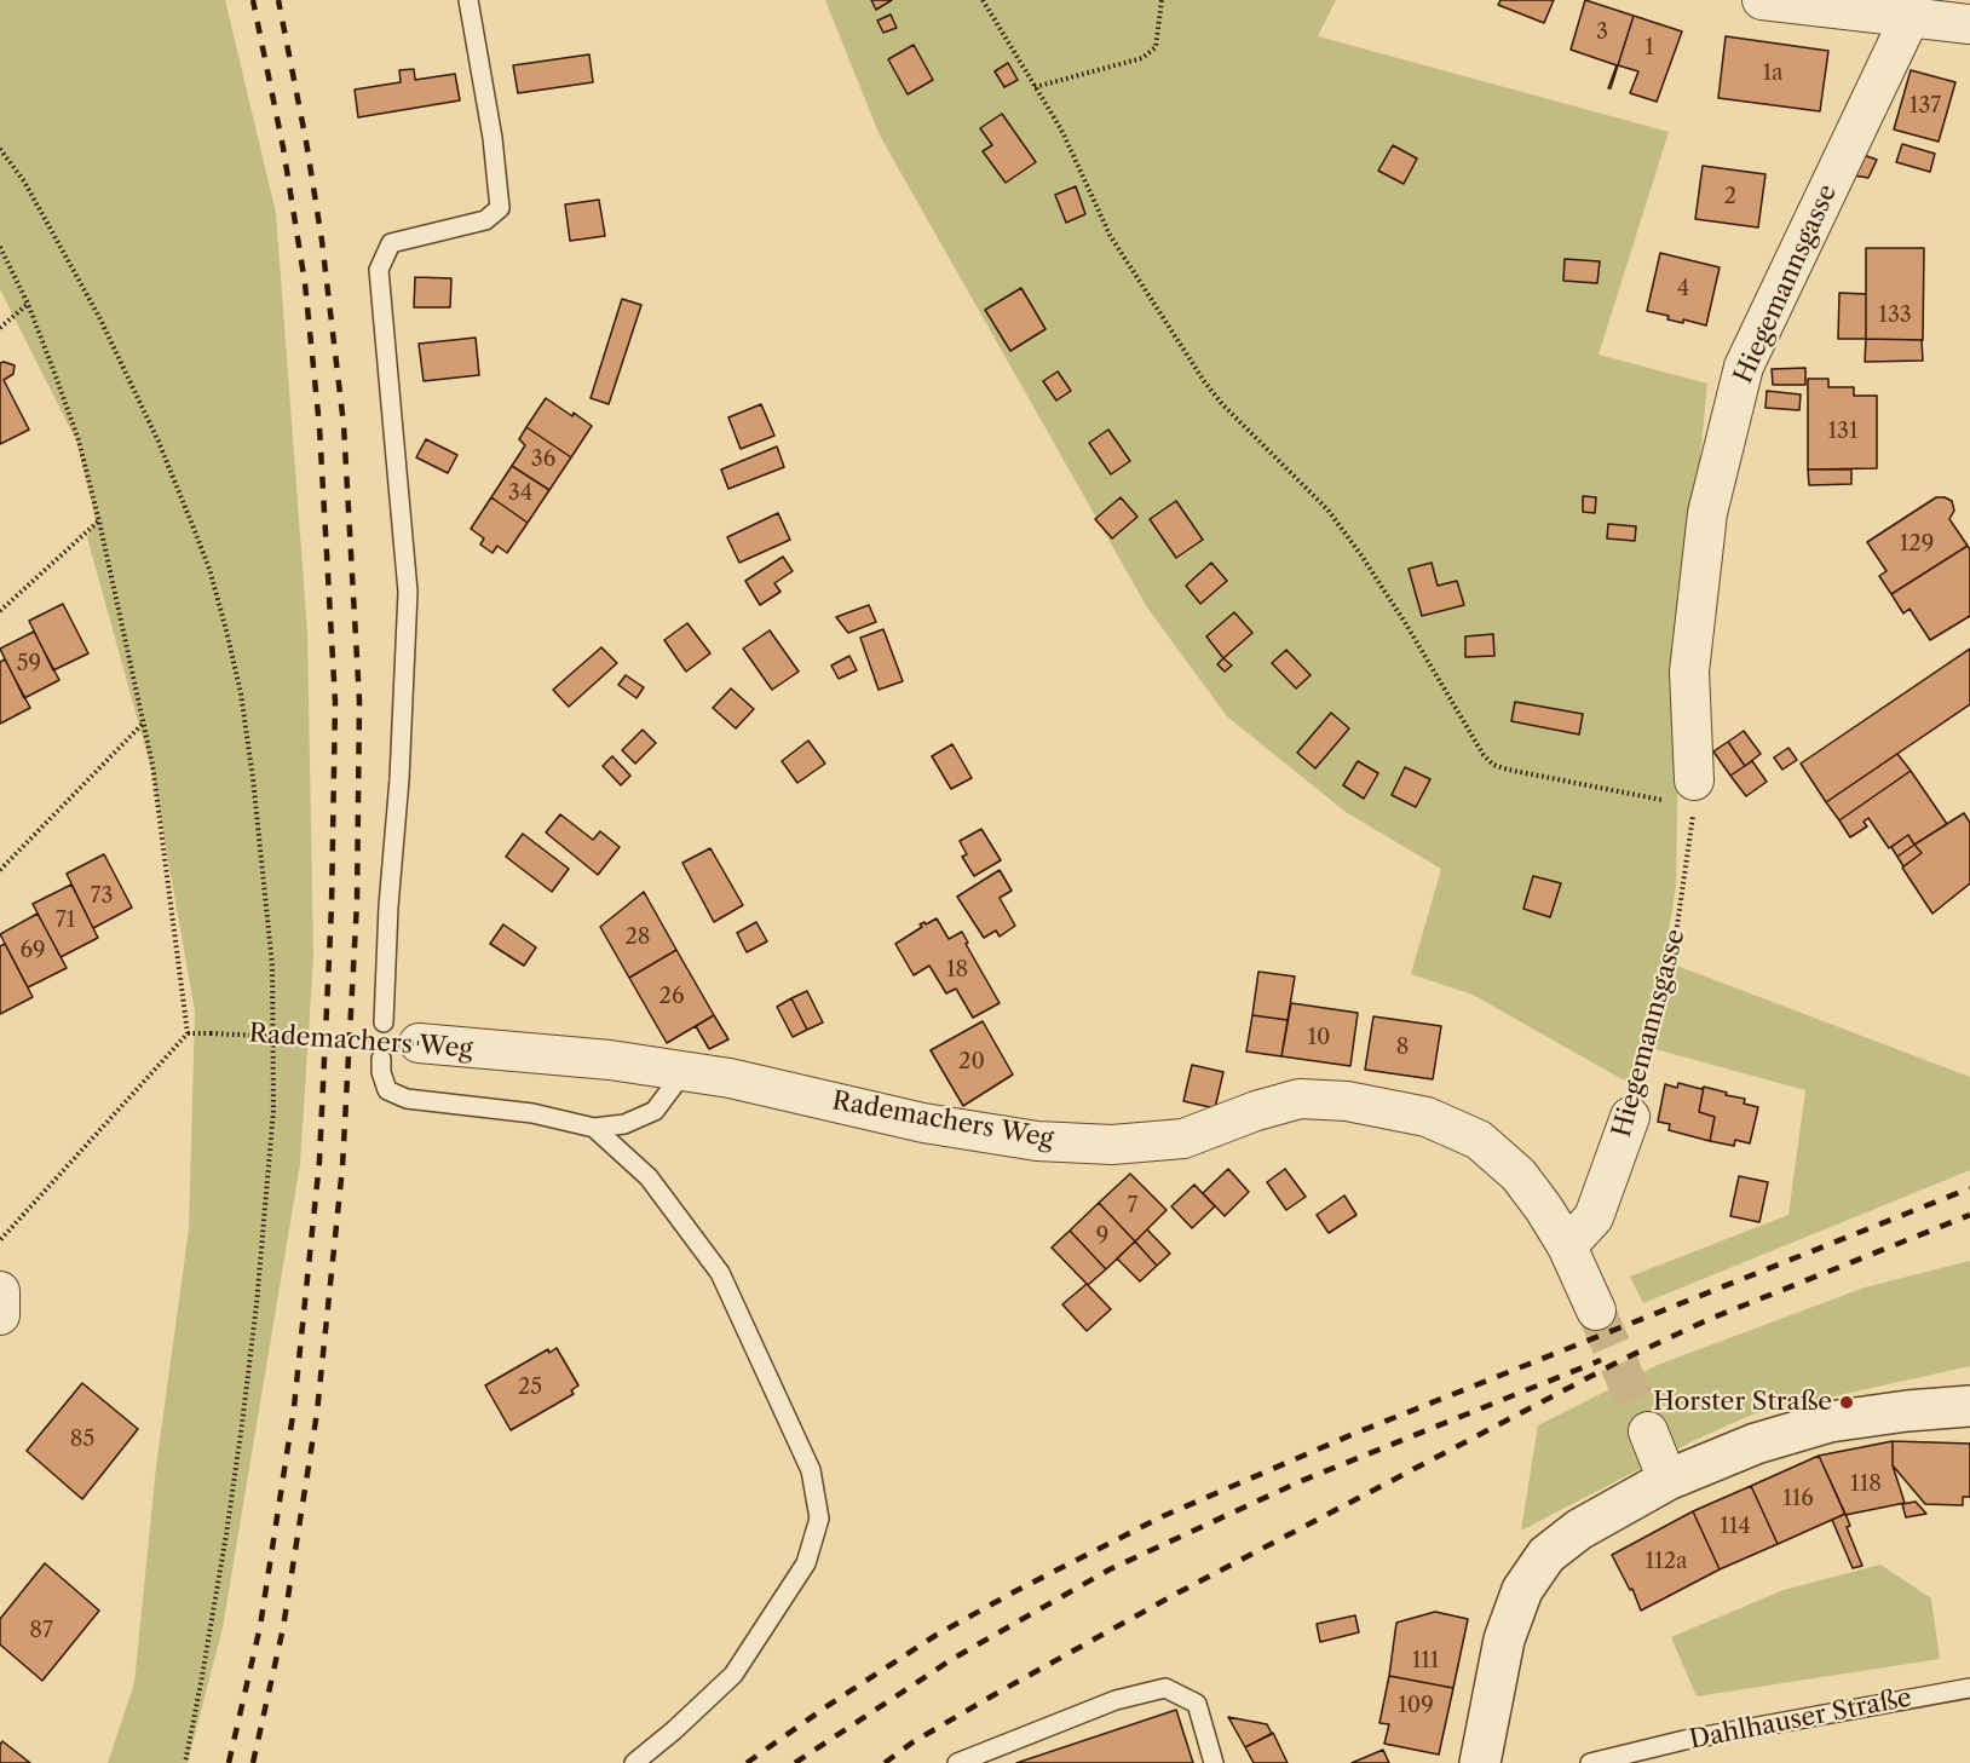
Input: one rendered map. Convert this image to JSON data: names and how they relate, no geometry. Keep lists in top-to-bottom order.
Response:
{
  "streets": {
    "street": ["Hiegemannsgasse", "Rademachers Weg"],
    "lane": ["Dahlhauser Straße"]
  },
  "crossings": [
    ["Hiegemannsgasse", "Rademachers Weg"]
  ],
  "places": ["Horster Straße"],
  "house_numbers": [
    "3",
    "1",
    "1a",
    "137",
    "2",
    "4",
    "133",
    "131",
    "36",
    "34",
    "129",
    "59",
    "73",
    "71",
    "28",
    "69",
    "18",
    "26",
    "10",
    "8",
    "20",
    "7",
    "9",
    "25",
    "85",
    "118",
    "116",
    "114",
    "112a",
    "87",
    "111",
    "109"
  ]
}
